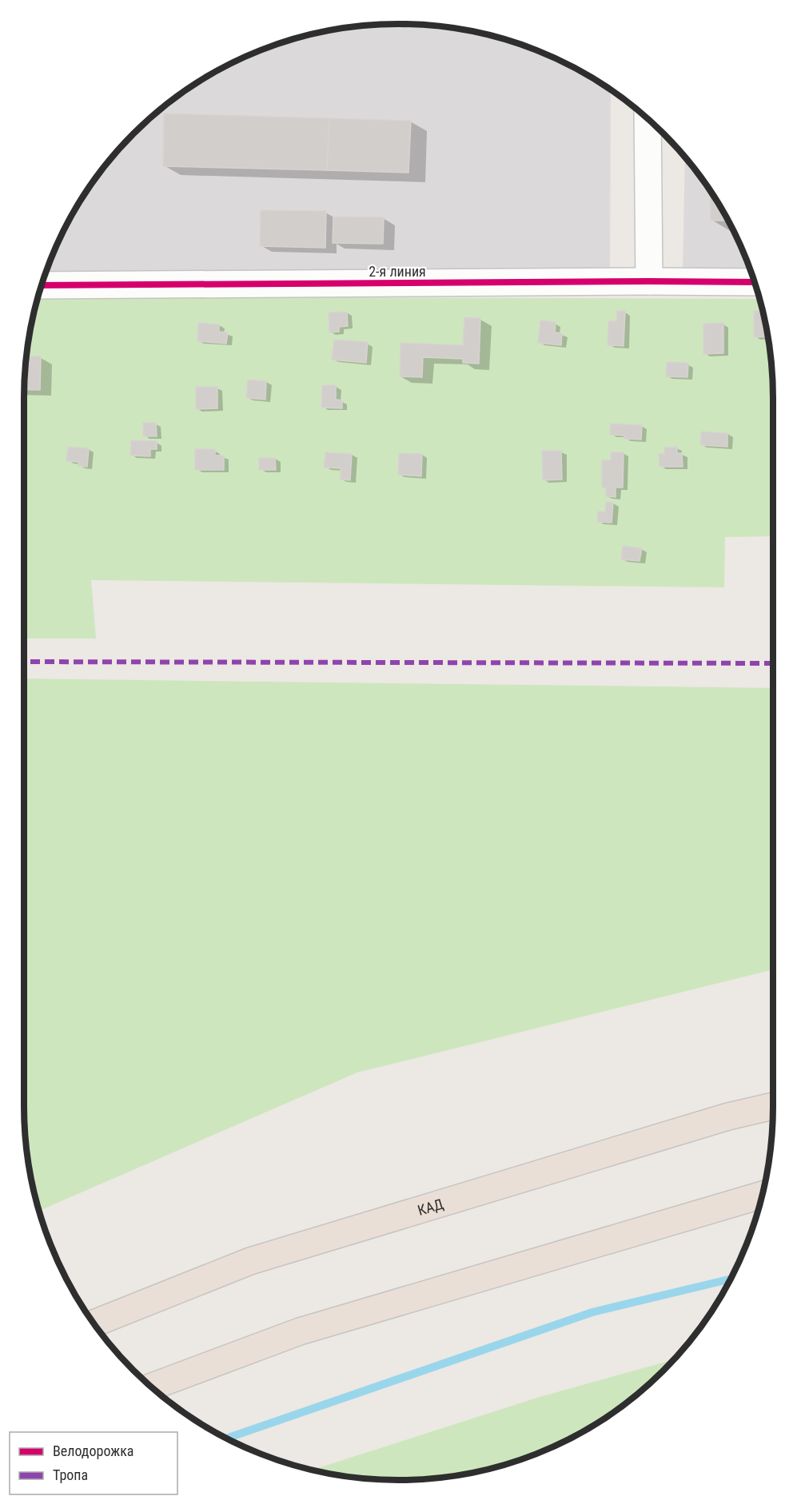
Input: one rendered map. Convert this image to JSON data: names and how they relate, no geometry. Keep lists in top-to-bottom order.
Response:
{
  "streets": {
    "highway": ["КАД"],
    "street": ["2-я линия"]
  },
  "legend": ["Велодорожка", "Тропа"]
}
